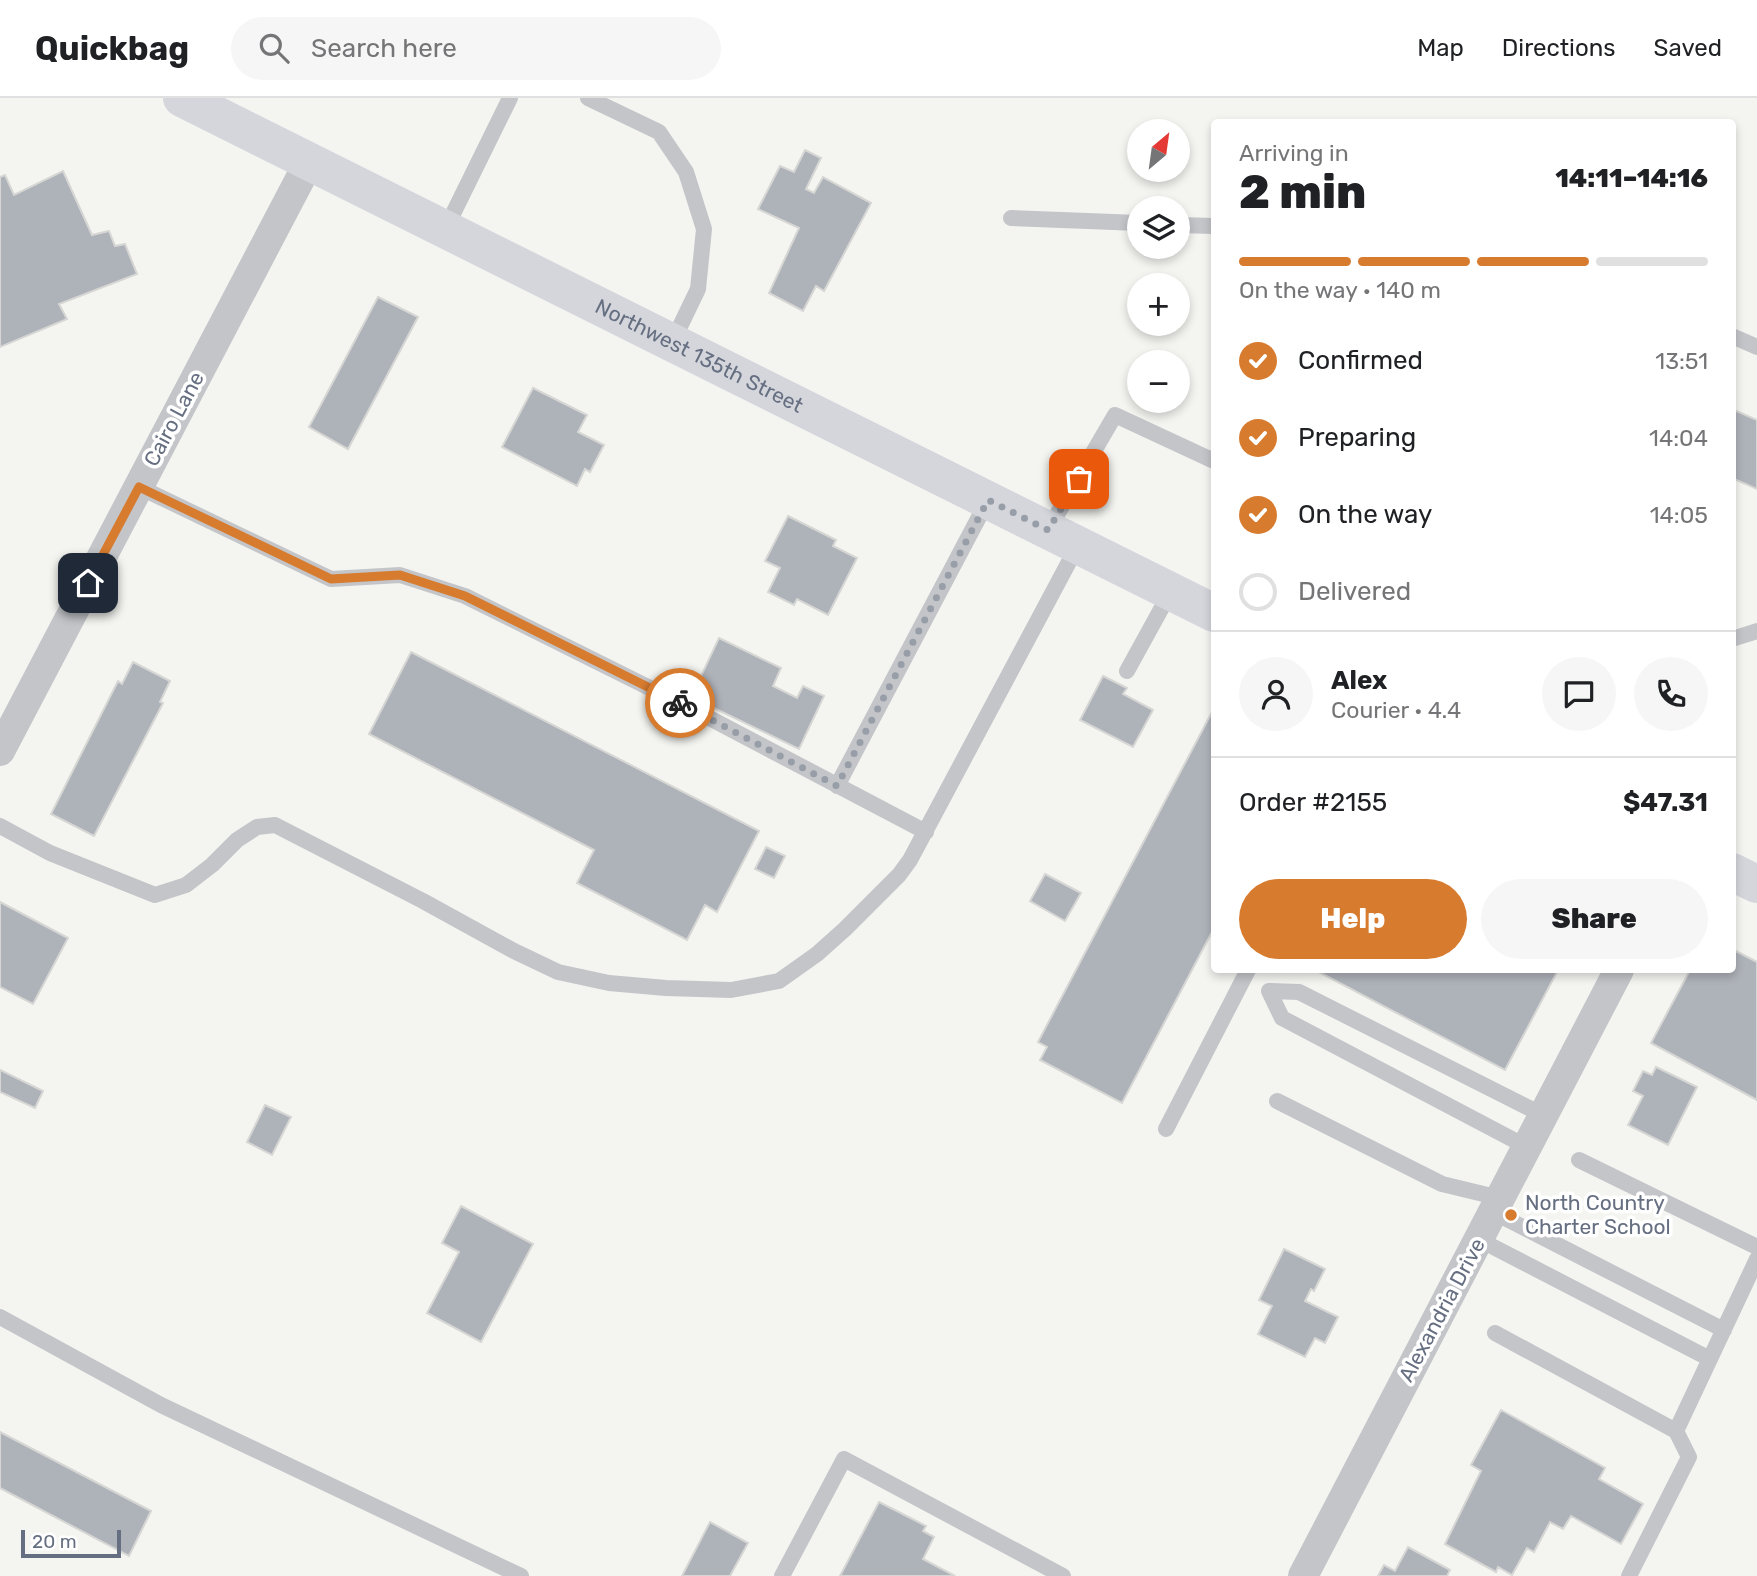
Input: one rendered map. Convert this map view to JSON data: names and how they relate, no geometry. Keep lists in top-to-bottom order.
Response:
{
  "streets": {
    "main road": ["Northwest 135th Street"],
    "street": ["Cairo Lane", "Alexandria Drive"]
  },
  "crossings": [
    ["Northwest 135th Street", "Cairo Lane"]
  ],
  "places": ["North Country Charter School"],
  "scale_bar": "20 m",
  "north": "top right",
  "page": {
    "header": "Quickbag",
    "search": "Search here",
    "nav": ["Map", "Directions", "Saved"],
    "map_buttons": ["+", "−"],
    "heading": ["2 min", "Arriving in", "14:11–14:16"],
    "panel": [
      "Alex",
      "Courier · 4.4",
      "Order #2155",
      "$47.31"
    ],
    "bar": "On the way · 140 m",
    "list": [
      ["Confirmed", "13:51"],
      ["Preparing", "14:04"],
      ["On the way", "14:05"],
      "Delivered"
    ],
    "buttons": ["Help", "Share"],
    "scale": "20 m"
  }
}
